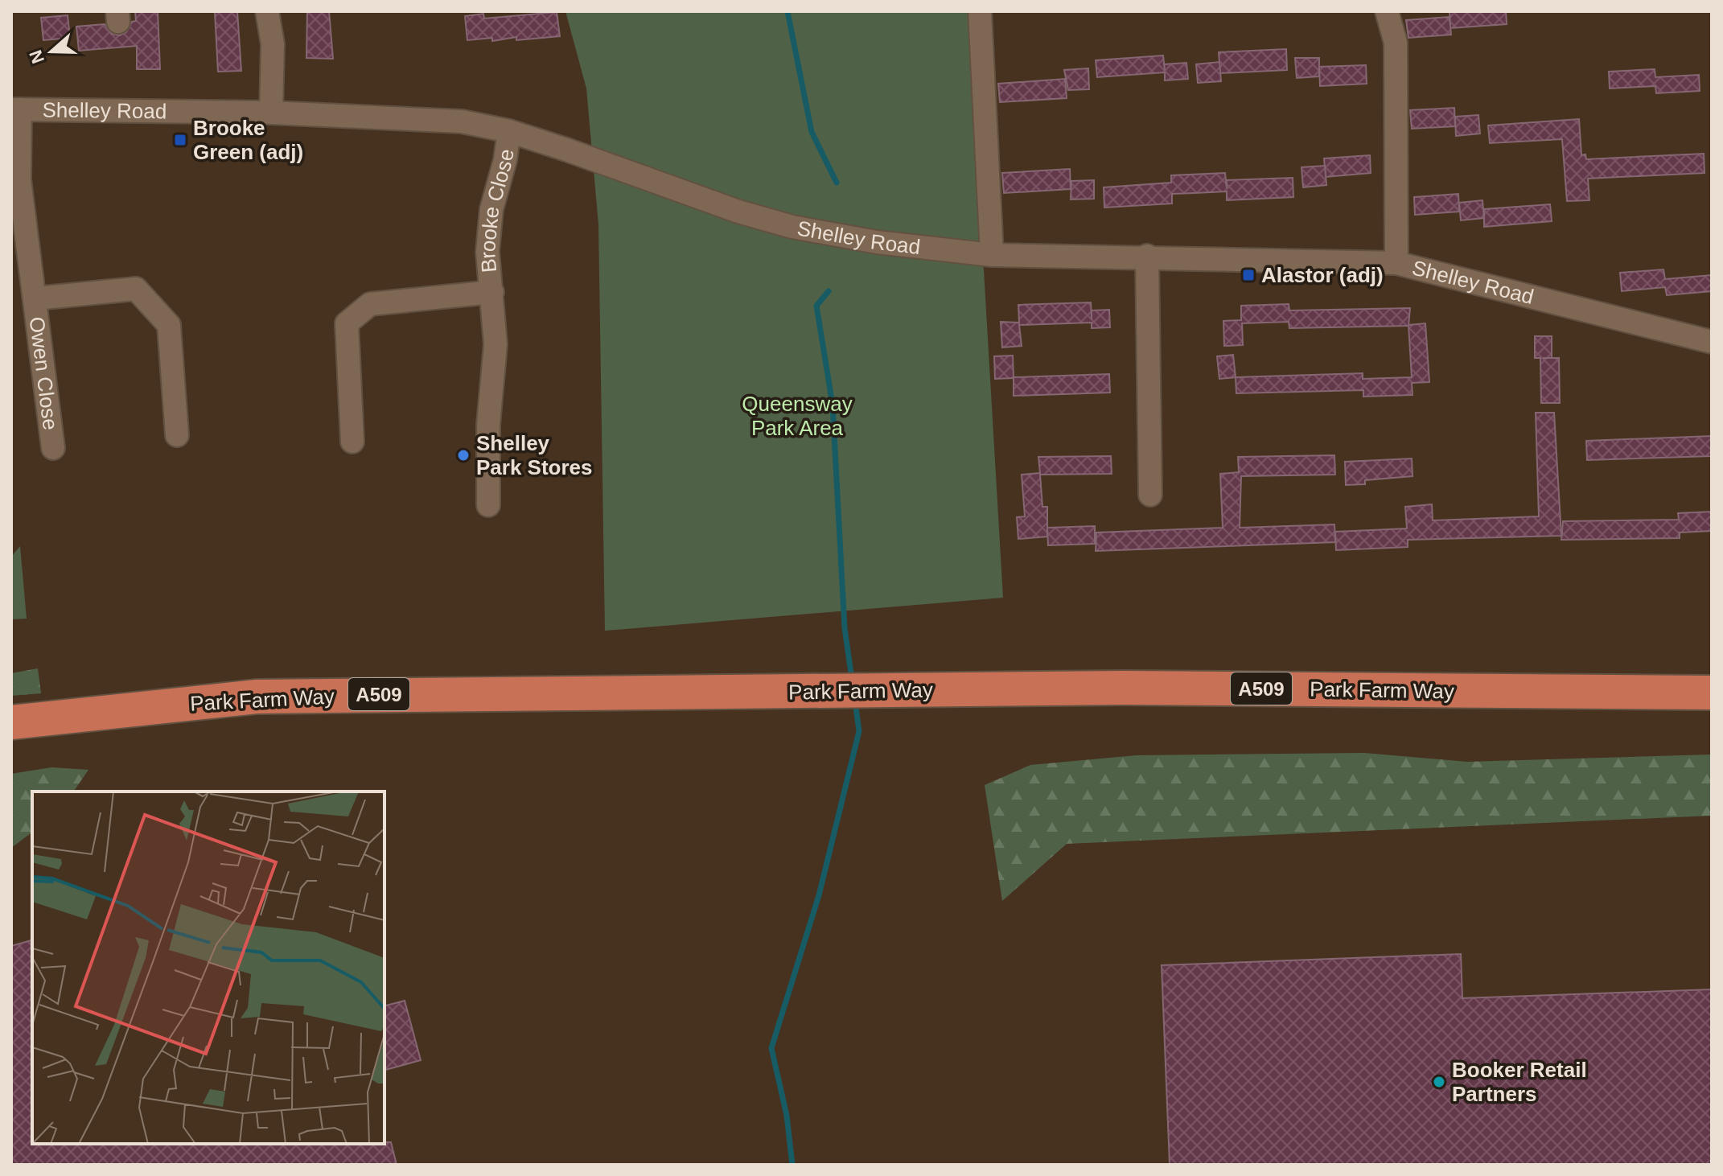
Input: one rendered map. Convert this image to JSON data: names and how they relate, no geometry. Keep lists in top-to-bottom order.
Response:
{
  "streets": {
    "highway": ["A509", "Park Farm Way"],
    "street": ["Shelley Road", "Brooke Close", "Owen Close"]
  },
  "crossings": [
    ["Shelley Road", "Brooke Close"],
    ["Shelley Road", "Owen Close"]
  ],
  "parks": ["Queensway Park Area"],
  "places": {
    "transit": ["Brooke Green (adj)", "Alastor (adj)"],
    "other": ["Shelley Park Stores", "Booker Retail Partners"]
  },
  "north": "left"
}
